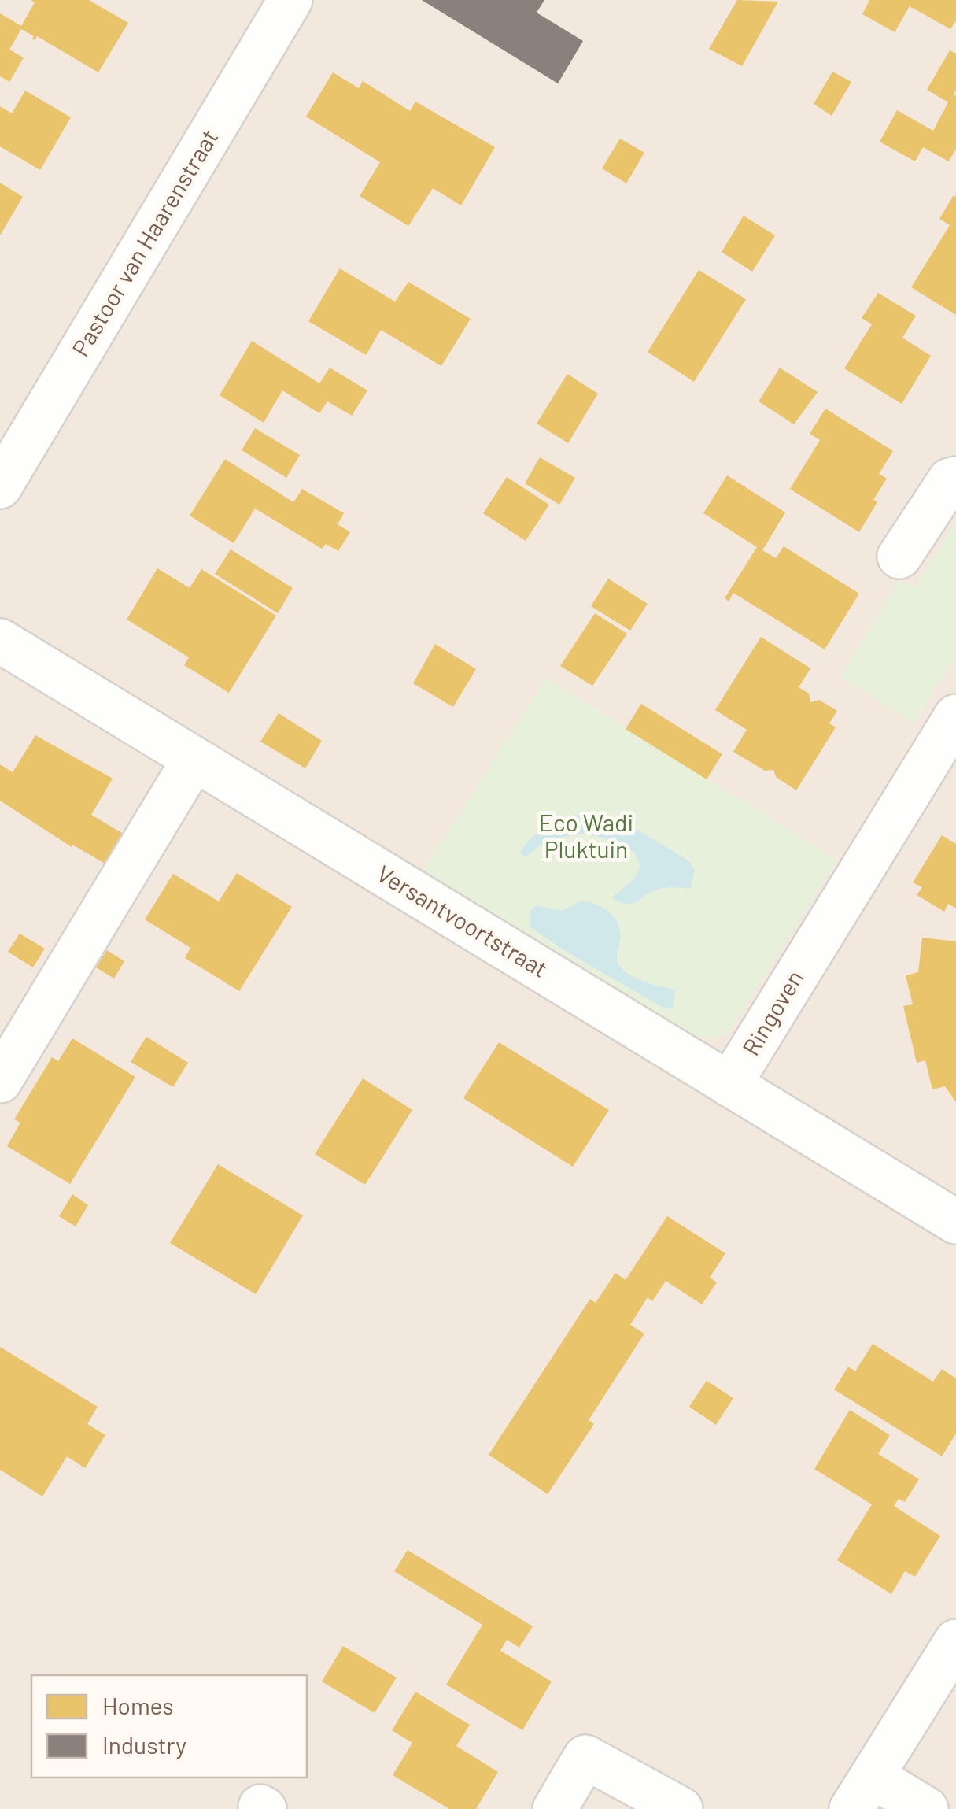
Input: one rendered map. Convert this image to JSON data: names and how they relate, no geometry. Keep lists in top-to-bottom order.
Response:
{
  "streets": {
    "street": ["Pastoor van Haarenstraat", "Versantvoortstraat", "Ringoven"]
  },
  "crossings": [
    ["Versantvoortstraat", "Ringoven"]
  ],
  "parks": ["Eco Wadi Pluktuin"],
  "legend": ["Homes", "Industry"]
}
